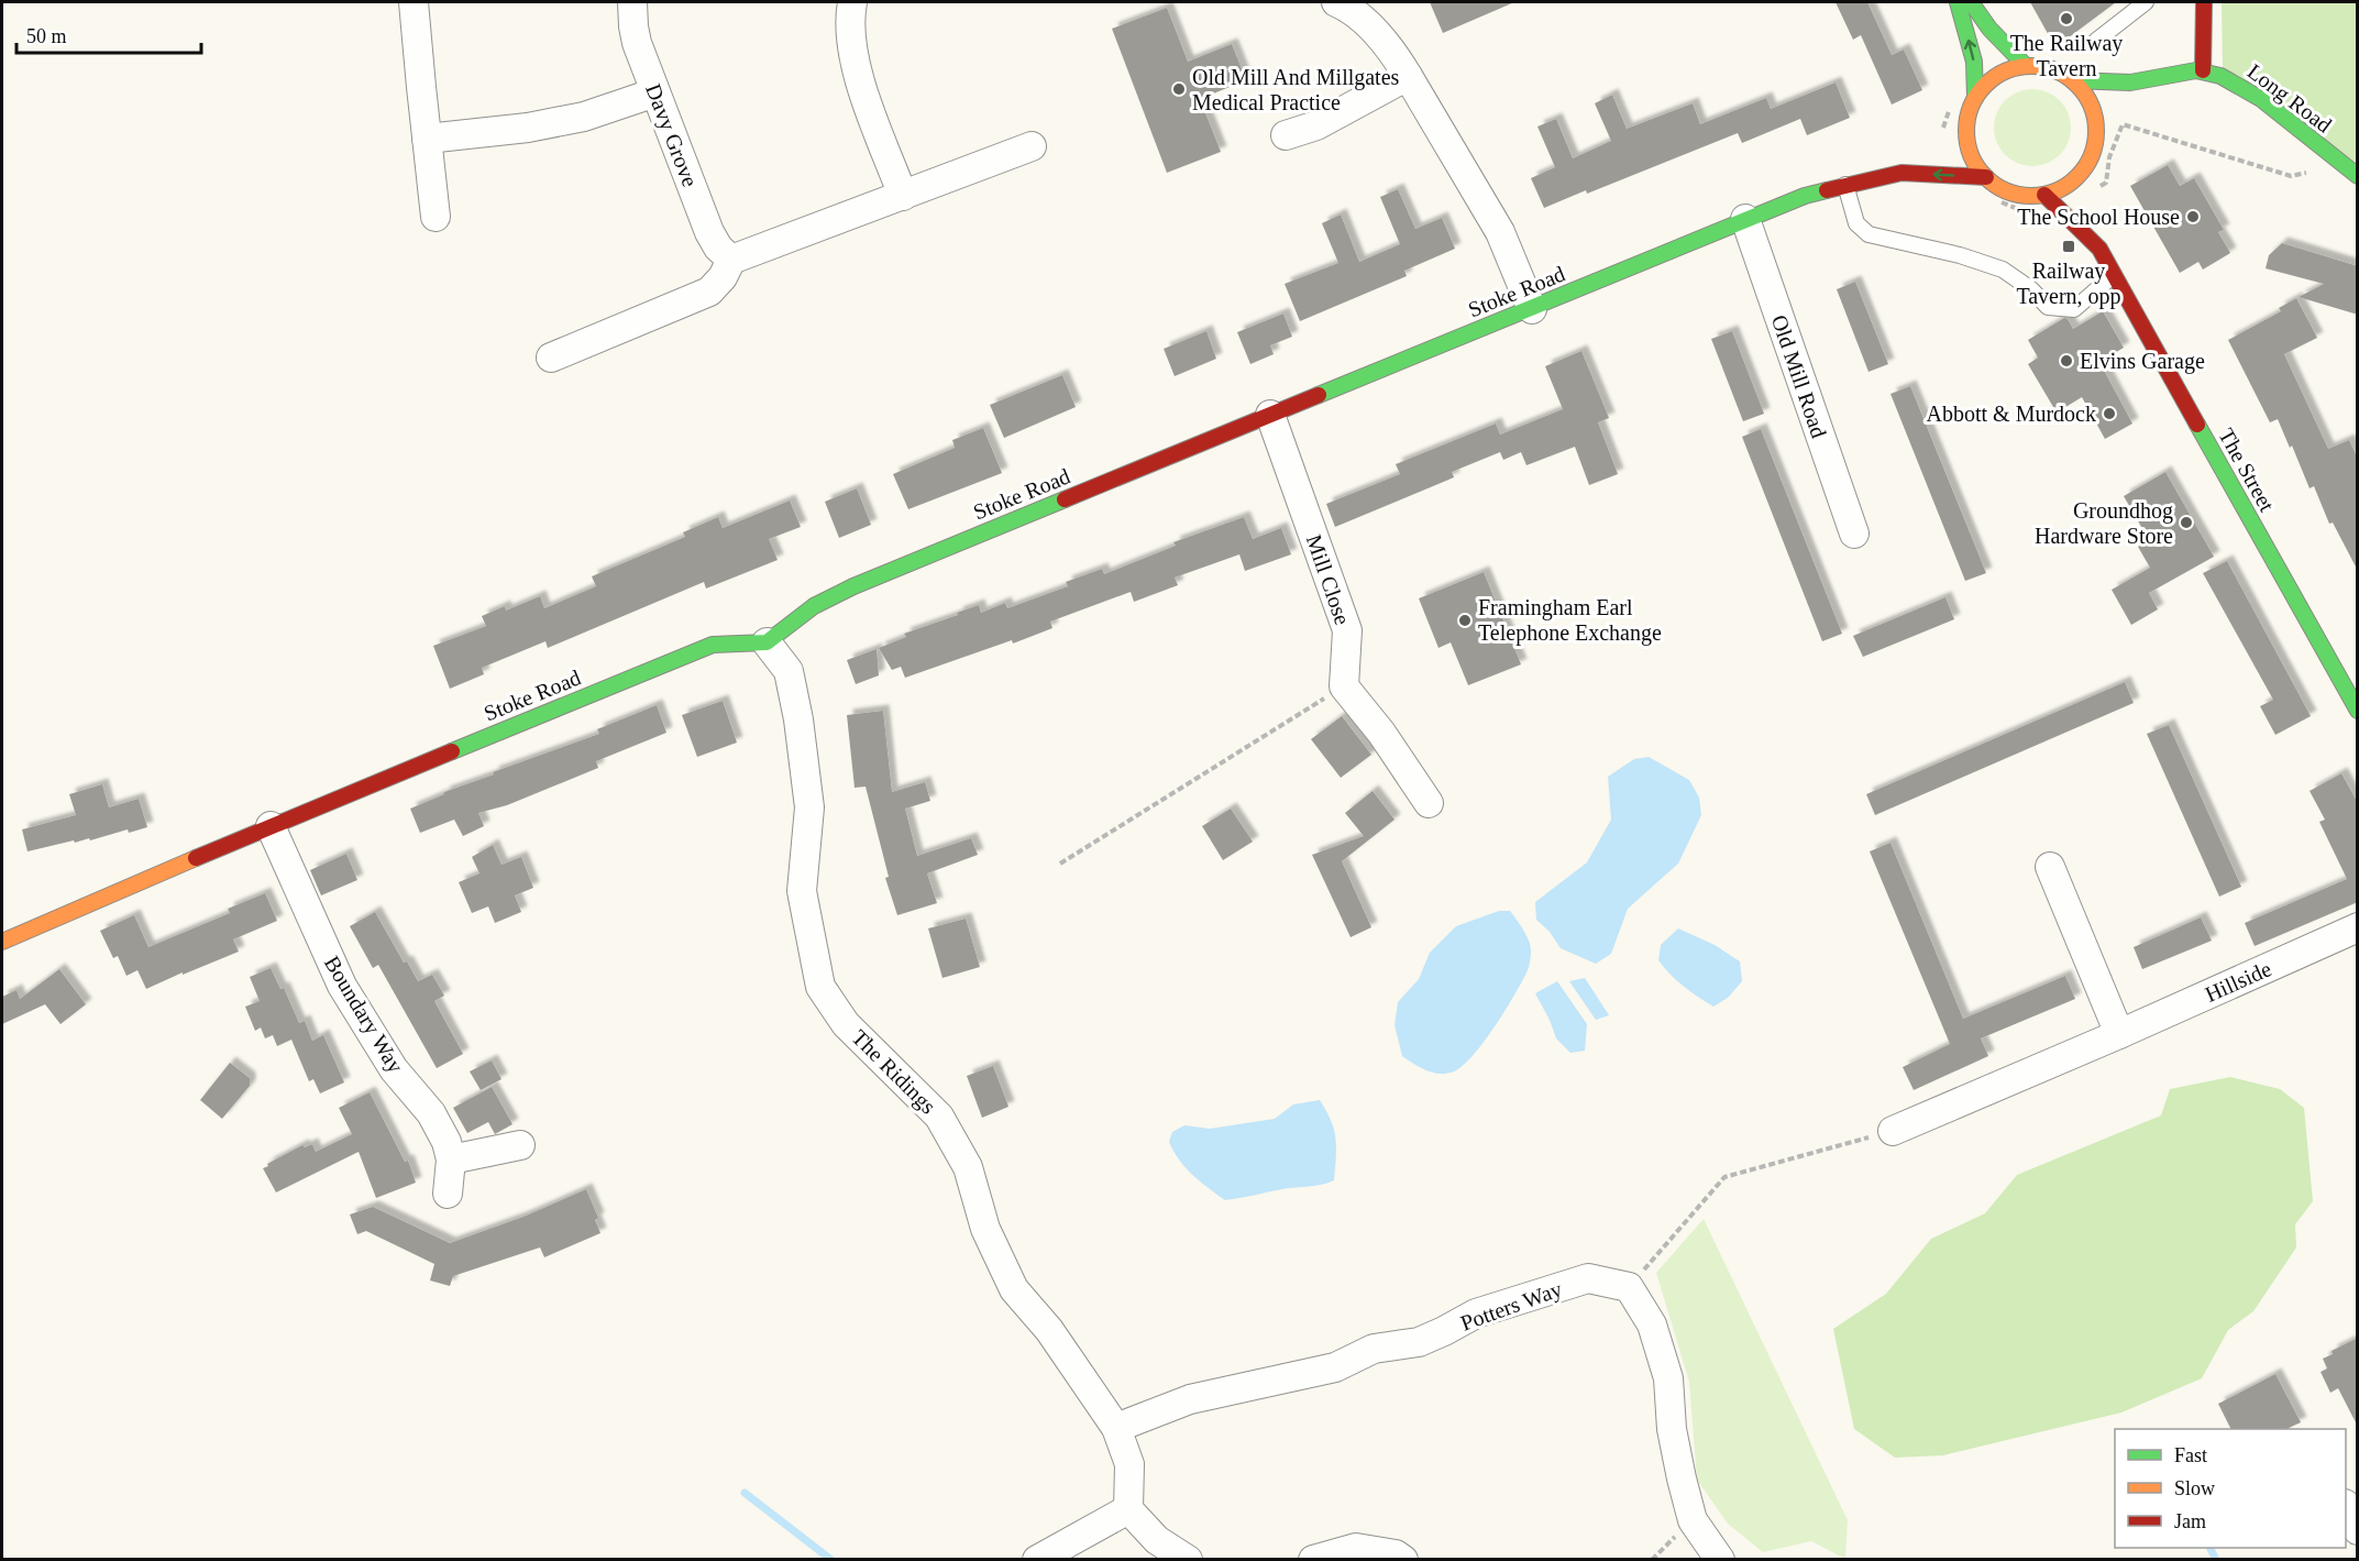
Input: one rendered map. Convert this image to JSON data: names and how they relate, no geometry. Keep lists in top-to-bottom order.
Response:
{
  "streets": {
    "street": [
      "Long Road",
      "Davy Grove",
      "Stoke Road",
      "Old Mill Road",
      "The Street",
      "Mill Close",
      "Hillside",
      "Boundary Way",
      "The Ridings",
      "Potters Way"
    ]
  },
  "crossings": [
    ["Long Road", "Stoke Road"],
    ["Long Road", "The Street"],
    ["Stoke Road", "Old Mill Road"],
    ["Stoke Road", "The Street"],
    ["Stoke Road", "Mill Close"],
    ["Stoke Road", "Boundary Way"],
    ["Stoke Road", "The Ridings"],
    ["The Ridings", "Potters Way"]
  ],
  "places": {
    "other": [
      "The Railway Tavern",
      "Old Mill And Millgates Medical Practice",
      "The School House",
      "Elvins Garage",
      "Abbott & Murdock",
      "Groundhog Hardware Store",
      "Framingham Earl Telephone Exchange"
    ],
    "transit": ["Railway Tavern, opp"]
  },
  "legend": ["Fast", "Slow", "Jam"],
  "scale_bar": "50 m"
}
